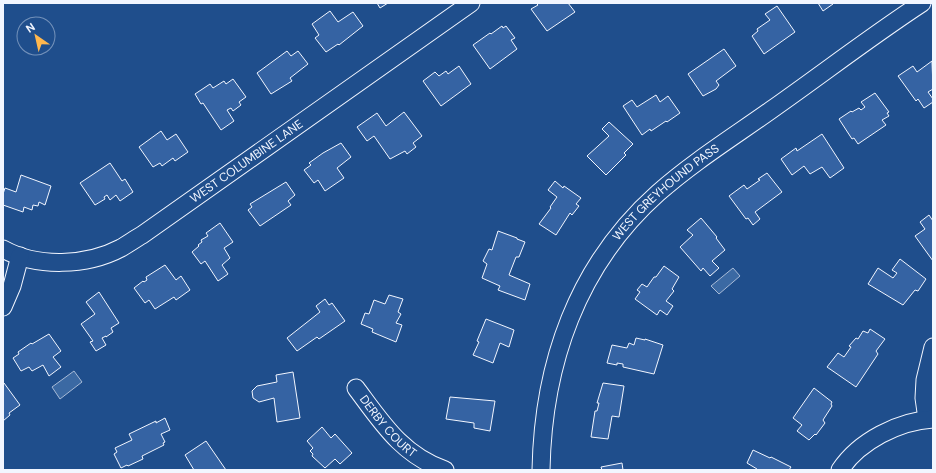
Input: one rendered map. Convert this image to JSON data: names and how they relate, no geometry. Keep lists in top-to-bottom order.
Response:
{
  "streets": {
    "street": ["WEST COLUMBINE LANE", "WEST GREYHOUND PASS", "DERBY COURT"]
  },
  "north": "top left"
}
